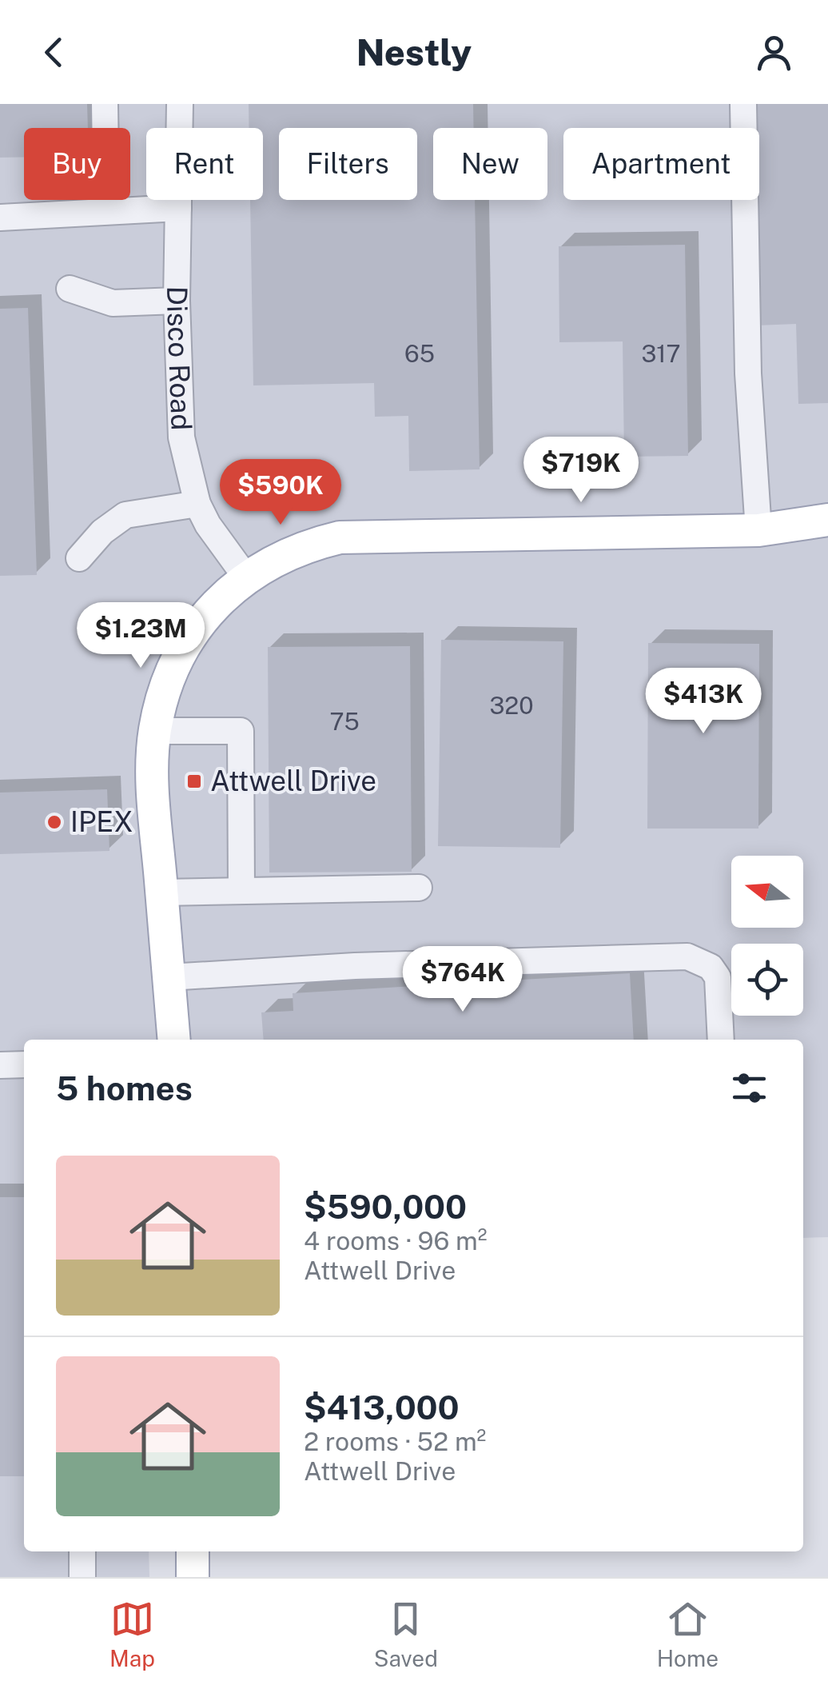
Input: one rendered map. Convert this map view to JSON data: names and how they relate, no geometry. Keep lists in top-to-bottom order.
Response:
{
  "streets": {
    "street": ["Disco Road"]
  },
  "places": {
    "transit": ["Attwell Drive"],
    "other": ["IPEX"]
  },
  "house_numbers": [
    "65",
    "317",
    "320",
    "75"
  ],
  "north": "left",
  "page": {
    "header": "Nestly",
    "chip": [
      "Buy",
      "Rent",
      "Filters",
      "New",
      "Apartment"
    ],
    "price": [
      "$719K",
      "$590K",
      "$1.23M",
      "$413K",
      "$764K"
    ],
    "heading": "5 homes",
    "list": [
      {
        "name": "$590,000",
        "note": "4 rooms · 96 m² · Attwell Drive"
      },
      {
        "name": "$413,000",
        "note": "2 rooms · 52 m² · Attwell Drive"
      }
    ],
    "tabs": ["Map", "Saved", "Home"]
  }
}
